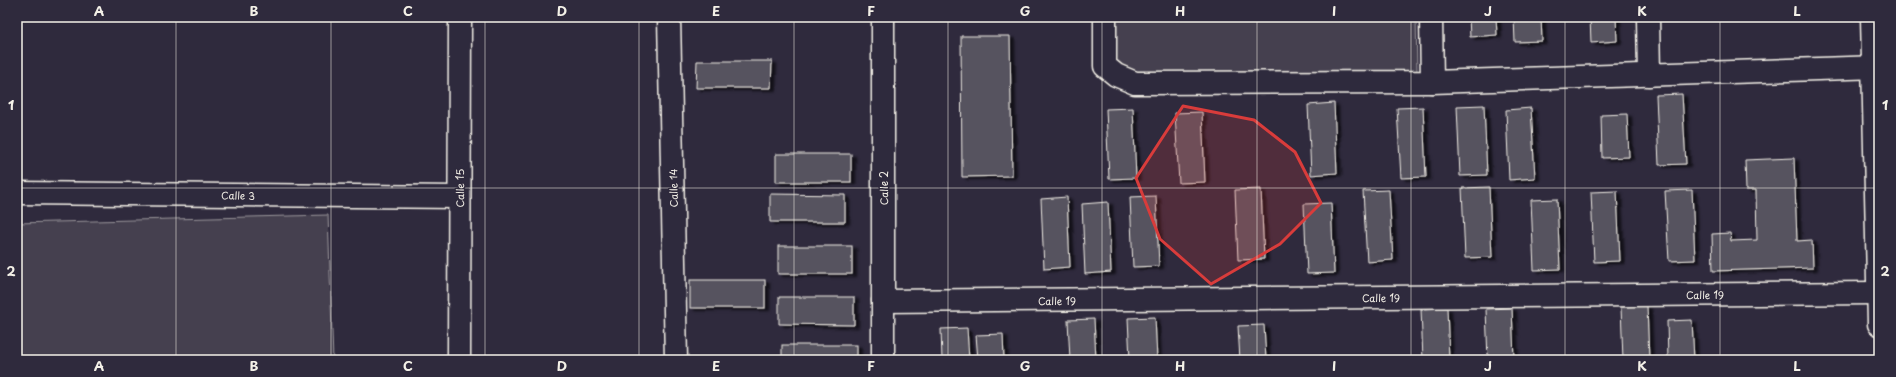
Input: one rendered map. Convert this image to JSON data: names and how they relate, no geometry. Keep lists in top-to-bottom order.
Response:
{
  "streets": {
    "street": [
      "Calle 15",
      "Calle 14",
      "Calle 2",
      "Calle 3",
      "Calle 19"
    ]
  },
  "crossings": [
    ["Calle 15", "Calle 3"],
    ["Calle 2", "Calle 19"]
  ],
  "grid": {
    "columns": [
      "A",
      "B",
      "C",
      "D",
      "E",
      "F",
      "G",
      "H",
      "I",
      "J",
      "K",
      "L"
    ],
    "rows": ["1", "2"]
  }
}
